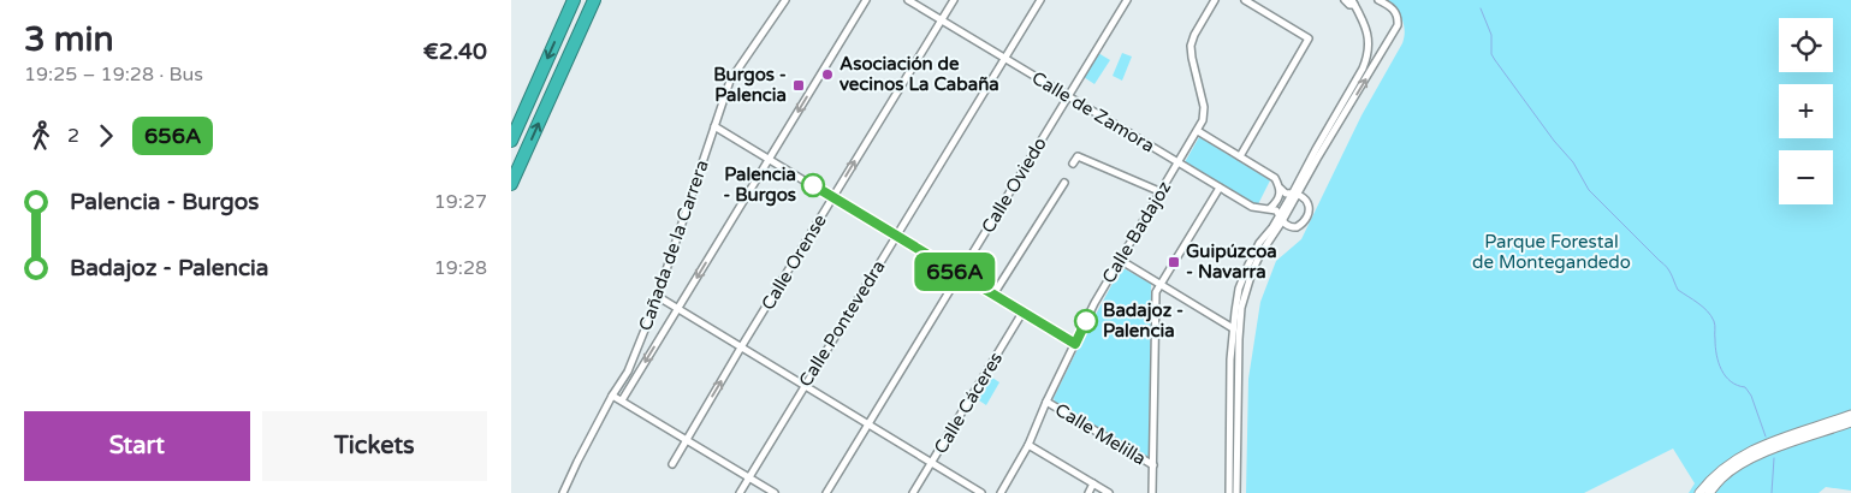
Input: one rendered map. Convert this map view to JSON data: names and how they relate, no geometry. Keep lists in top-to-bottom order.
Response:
{
  "streets": {
    "street": [
      "Calle de Zamora",
      "Calle Oviedo",
      "Calle Badajoz",
      "Cañada de la Carrera",
      "Calle Orense",
      "Calle Pontevedra",
      "Calle Cáceres",
      "Calle Melilla"
    ]
  },
  "crossings": [
    ["Calle de Zamora", "Calle Oviedo"],
    ["Calle de Zamora", "Calle Badajoz"],
    ["Calle de Zamora", "Calle Orense"],
    ["Calle de Zamora", "Calle Pontevedra"],
    ["Calle Badajoz", "Calle Melilla"]
  ],
  "one_way": ["Calle Orense"],
  "parks": ["Parque Forestal de Montegandedo"],
  "places": {
    "other": ["Asociación de vecinos La Cabaña", "Palencia - Burgos", "Badajoz - Palencia"],
    "transit": ["Burgos - Palencia", "Guipúzcoa - Navarra"]
  },
  "lines": ["bus line 656A"],
  "page": {
    "heading": ["3 min", "19:25 – 19:28 · Bus", "€2.40"],
    "on_map": "656A",
    "map_buttons": ["+", "−"],
    "legs": ["2", "656A"],
    "list": [
      {
        "name": "Palencia - Burgos",
        "value": "19:27"
      },
      {
        "name": "Badajoz - Palencia",
        "value": "19:28"
      }
    ],
    "buttons": ["Start", "Tickets"]
  }
}
